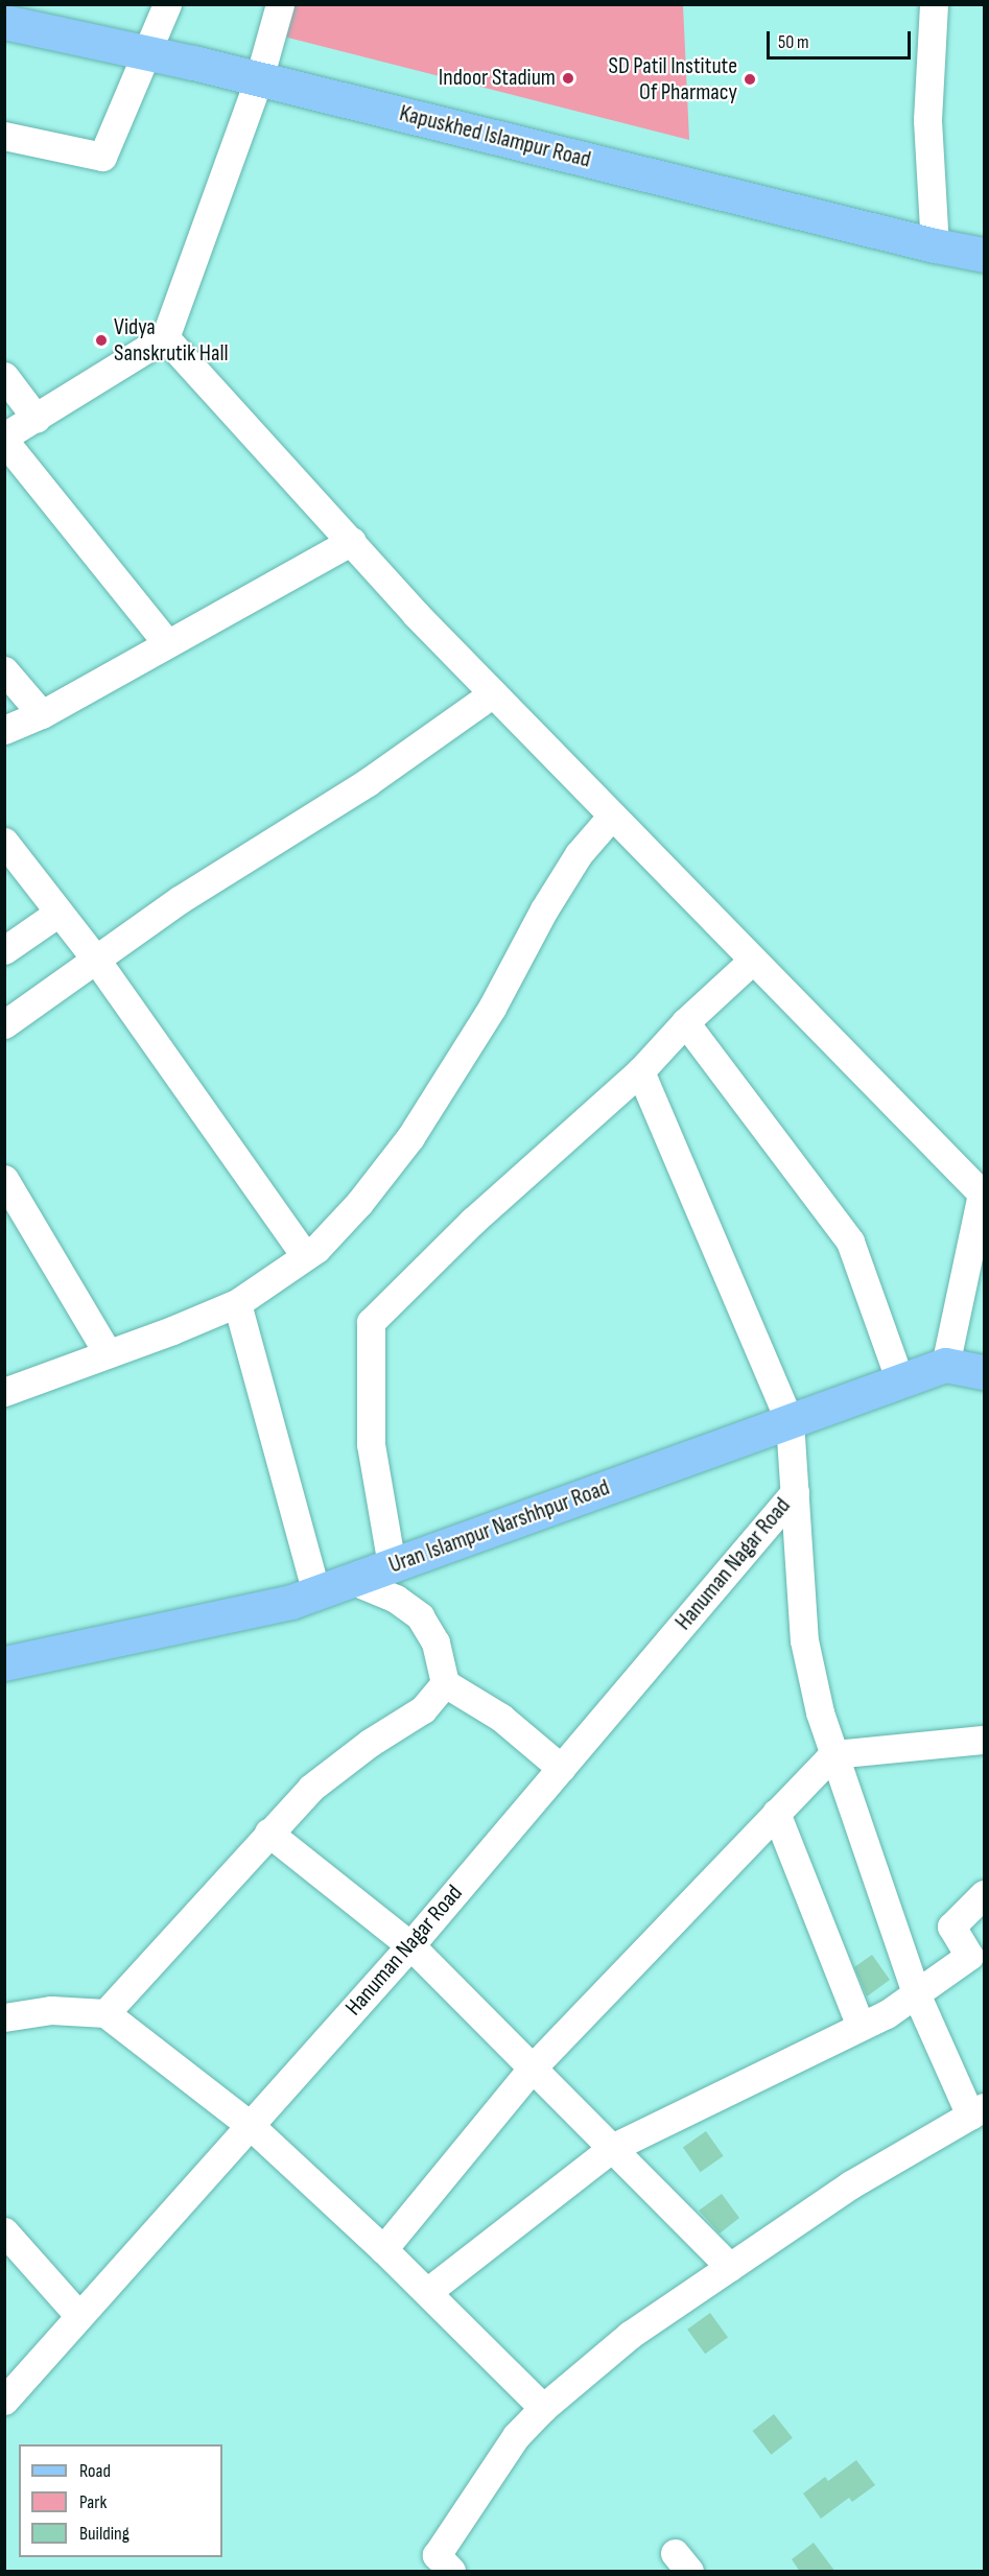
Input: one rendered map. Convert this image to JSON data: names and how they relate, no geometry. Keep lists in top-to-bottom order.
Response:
{
  "streets": {
    "main road": ["Kapuskhed Islampur Road", "Uran Islampur Narshhpur Road"],
    "street": ["Hanuman Nagar Road"]
  },
  "places": ["Indoor Stadium", "SD Patil Institute Of Pharmacy", "Vidya Sanskrutik Hall"],
  "legend": ["Road", "Park", "Building"],
  "scale_bar": "50 m"
}
